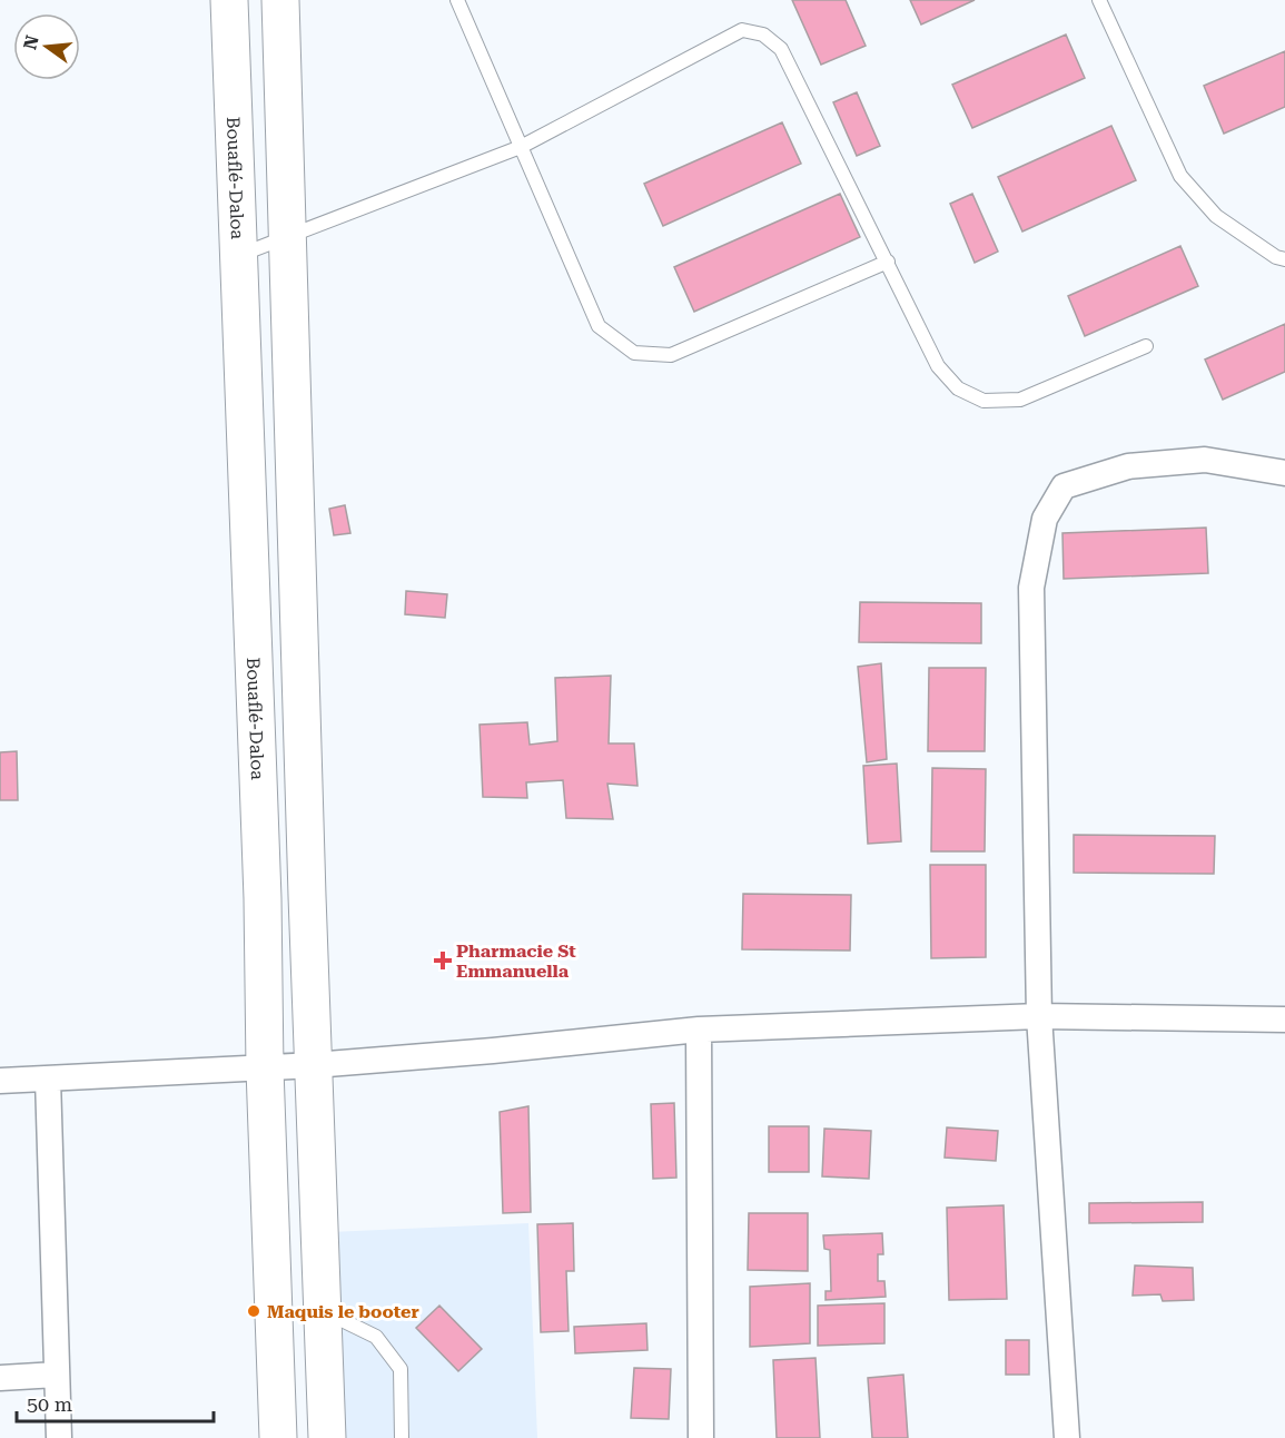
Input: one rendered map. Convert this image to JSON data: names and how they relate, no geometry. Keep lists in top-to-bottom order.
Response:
{
  "streets": {
    "highway": ["Bouaflé-Daloa"]
  },
  "places": {
    "health": ["Pharmacie St Emmanuella"],
    "other": ["Maquis le booter"]
  },
  "scale_bar": "50 m",
  "north": "left"
}
